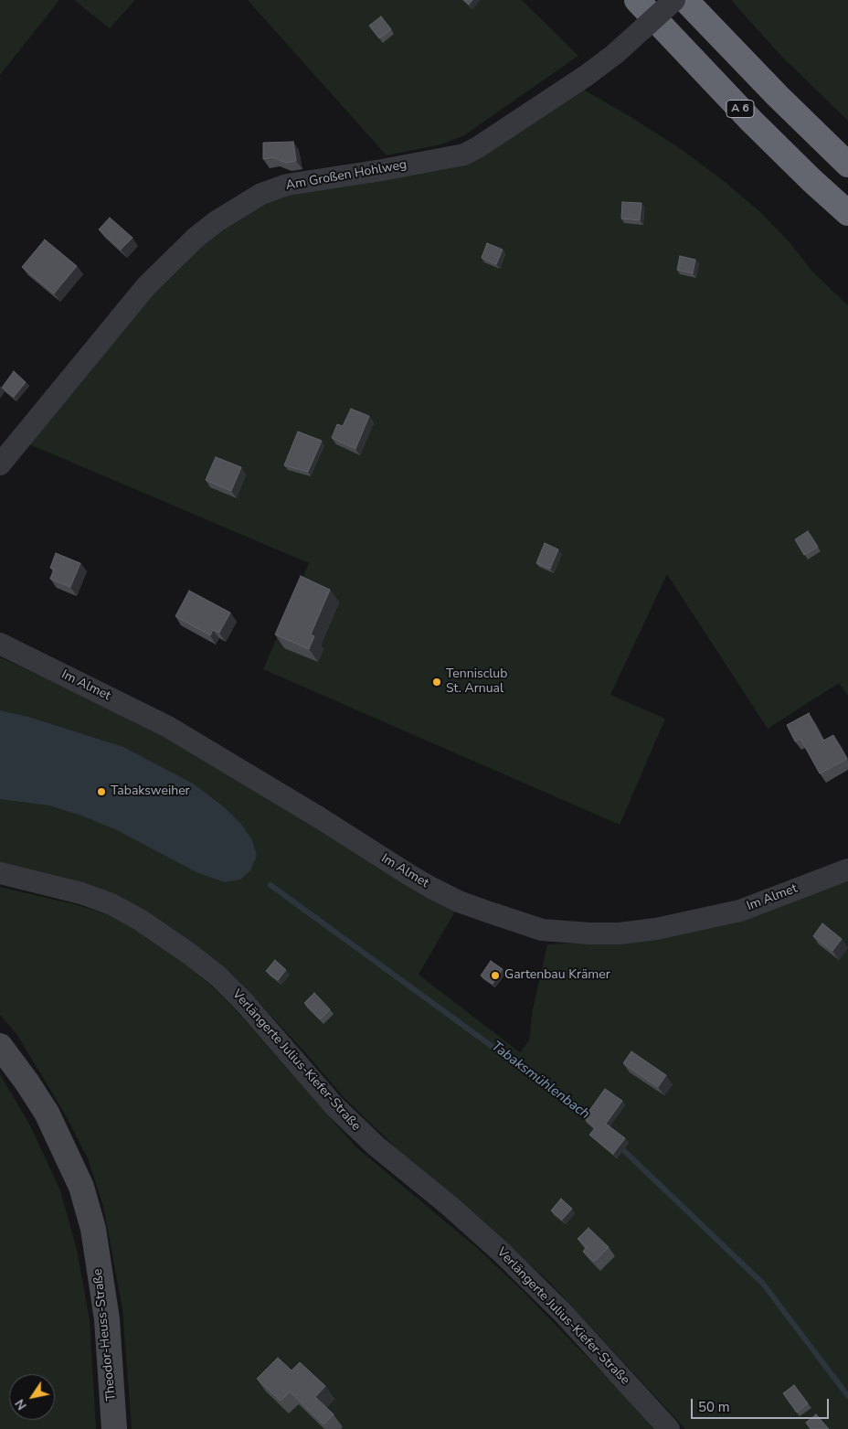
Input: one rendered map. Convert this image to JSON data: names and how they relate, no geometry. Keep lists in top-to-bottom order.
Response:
{
  "streets": {
    "highway": ["A 6"],
    "street": [
      "Am Großen Hohlweg",
      "Im Almet",
      "Verlängerte Julius-Kiefer-Straße",
      "Theodor-Heuss-Straße"
    ]
  },
  "water": ["Tabaksmühlenbach"],
  "places": ["Tennisclub St. Arnual", "Tabaksweiher", "Gartenbau Krämer"],
  "scale_bar": "50 m",
  "north": "bottom left"
}
